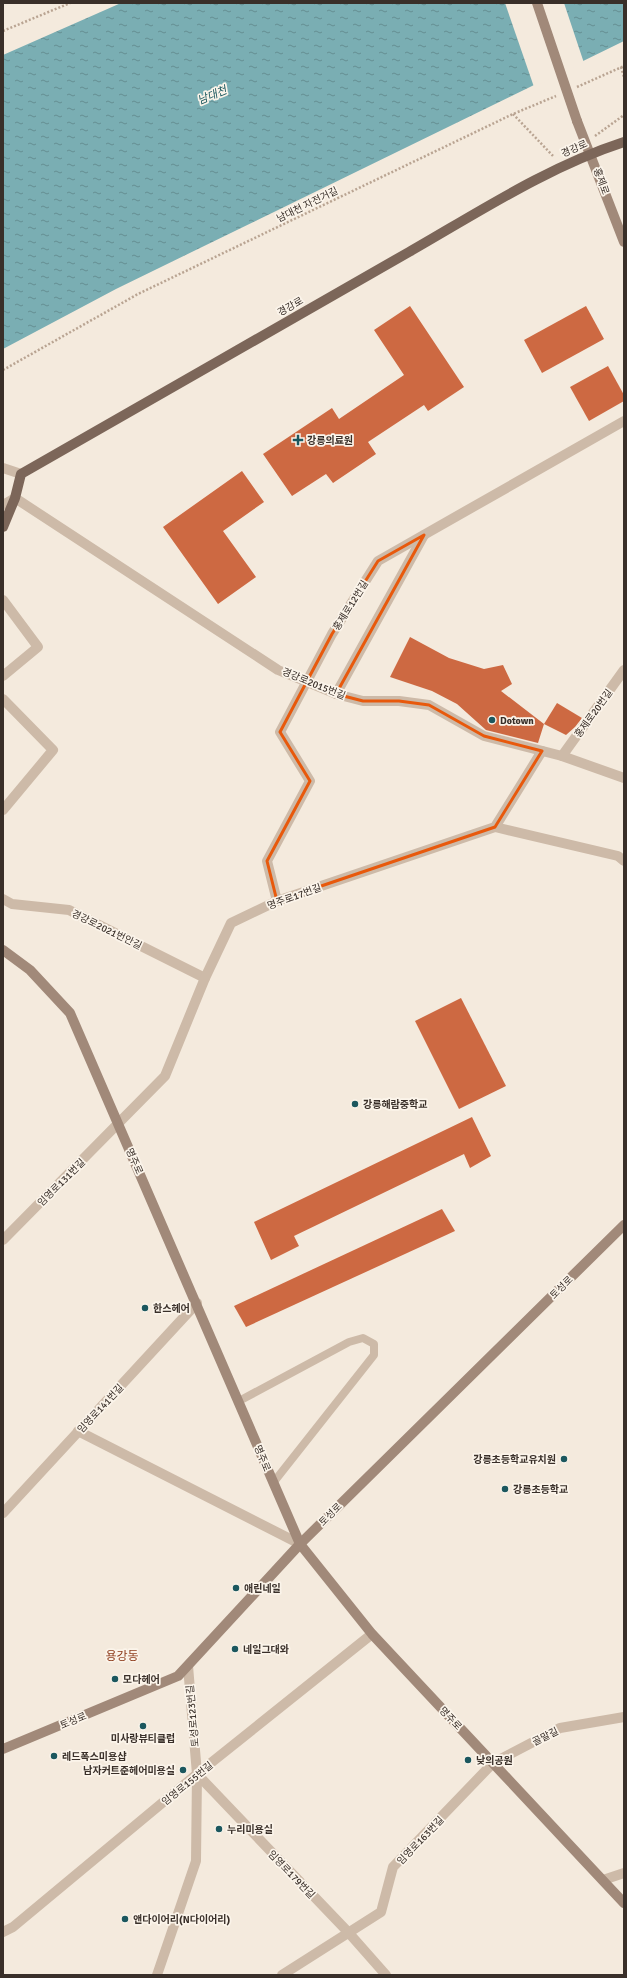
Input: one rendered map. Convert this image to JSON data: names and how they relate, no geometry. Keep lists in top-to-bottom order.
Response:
{
  "streets": {
    "main road": ["경강로"],
    "street": [
      "홍제로",
      "홍제로12번길",
      "경강로2015번길",
      "홍제로20번길",
      "명주로17번길",
      "경강로2021번안길",
      "명주로",
      "임영로131번길",
      "토성로",
      "임영로141번길",
      "토성로123번길",
      "골말길",
      "임영로155번길",
      "임영로163번길",
      "임영로179번길"
    ],
    "path": ["남대천 자전거길"]
  },
  "crossings": [
    ["경강로", "홍제로"],
    ["홍제로12번길", "경강로2015번길"],
    ["홍제로12번길", "명주로17번길"],
    ["경강로2015번길", "홍제로20번길"],
    ["명주로17번길", "경강로2021번안길"],
    ["명주로17번길", "명주로"],
    ["명주로17번길", "임영로131번길"],
    ["명주로", "임영로131번길"],
    ["명주로", "토성로"],
    ["명주로", "임영로141번길"],
    ["명주로", "골말길"],
    ["명주로", "임영로155번길"],
    ["명주로", "임영로163번길"],
    ["토성로", "토성로123번길"],
    ["토성로123번길", "임영로155번길"],
    ["토성로123번길", "임영로179번길"],
    ["골말길", "임영로163번길"],
    ["임영로155번길", "임영로179번길"],
    ["임영로163번길", "임영로179번길"]
  ],
  "districts": ["용강동"],
  "water": ["남대천"],
  "places": {
    "health": ["강릉의료원"],
    "other": [
      "Dotown",
      "강릉해람중학교",
      "한스헤어",
      "강릉초등학교유치원",
      "강릉초등학교",
      "애린네일",
      "네일그대와",
      "모다헤어",
      "미사랑뷰티클럽",
      "레드폭스미용샵",
      "낮의공원",
      "남자커트준헤어미용실",
      "누리미용실",
      "앤다이어리(N다이어리)"
    ]
  }
}
